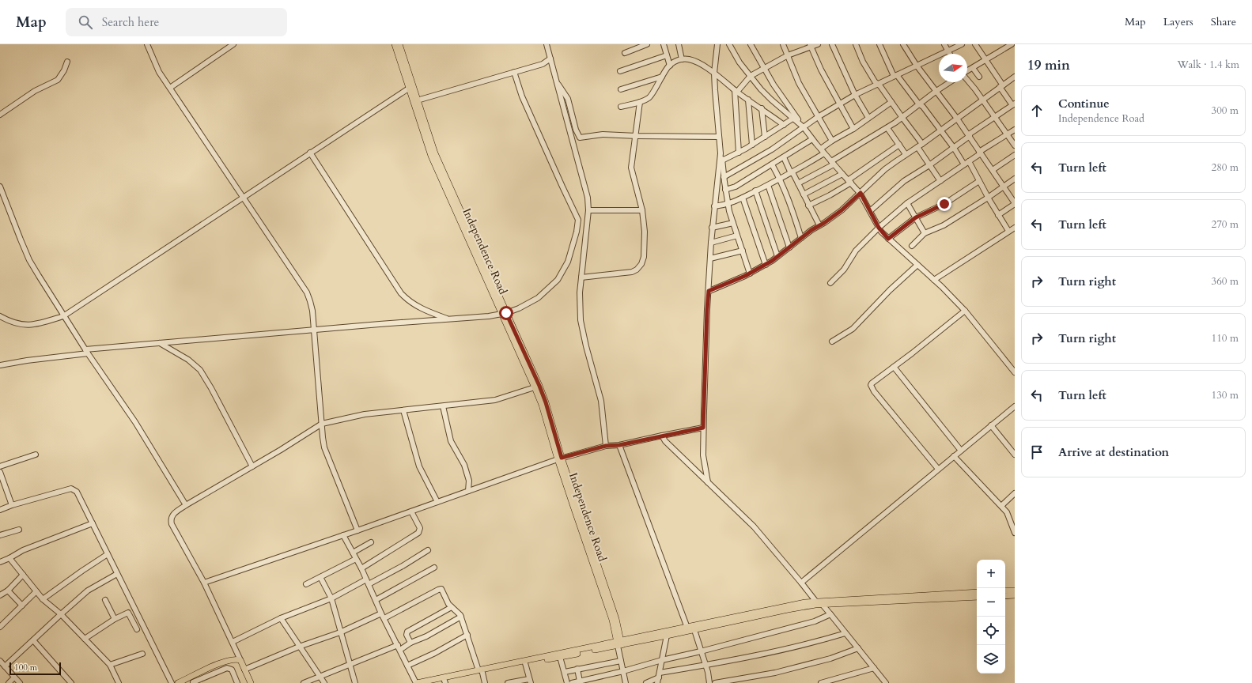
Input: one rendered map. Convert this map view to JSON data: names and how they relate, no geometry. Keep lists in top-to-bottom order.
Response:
{
  "streets": {
    "main road": ["Independence Road"]
  },
  "scale_bar": "100 m",
  "north": "right",
  "page": {
    "header": "Map",
    "search": "Search here",
    "nav": ["Map", "Layers", "Share"],
    "heading": ["19 min", "Walk · 1.4 km"],
    "list": [
      ["Continue", "Independence Road", "300 m"],
      ["Turn left", "280 m"],
      ["Turn left", "270 m"],
      ["Turn right", "360 m"],
      ["Turn right", "110 m"],
      ["Turn left", "130 m"],
      "Arrive at destination"
    ],
    "map_buttons": ["+", "−"],
    "scale": "100 m"
  }
}
